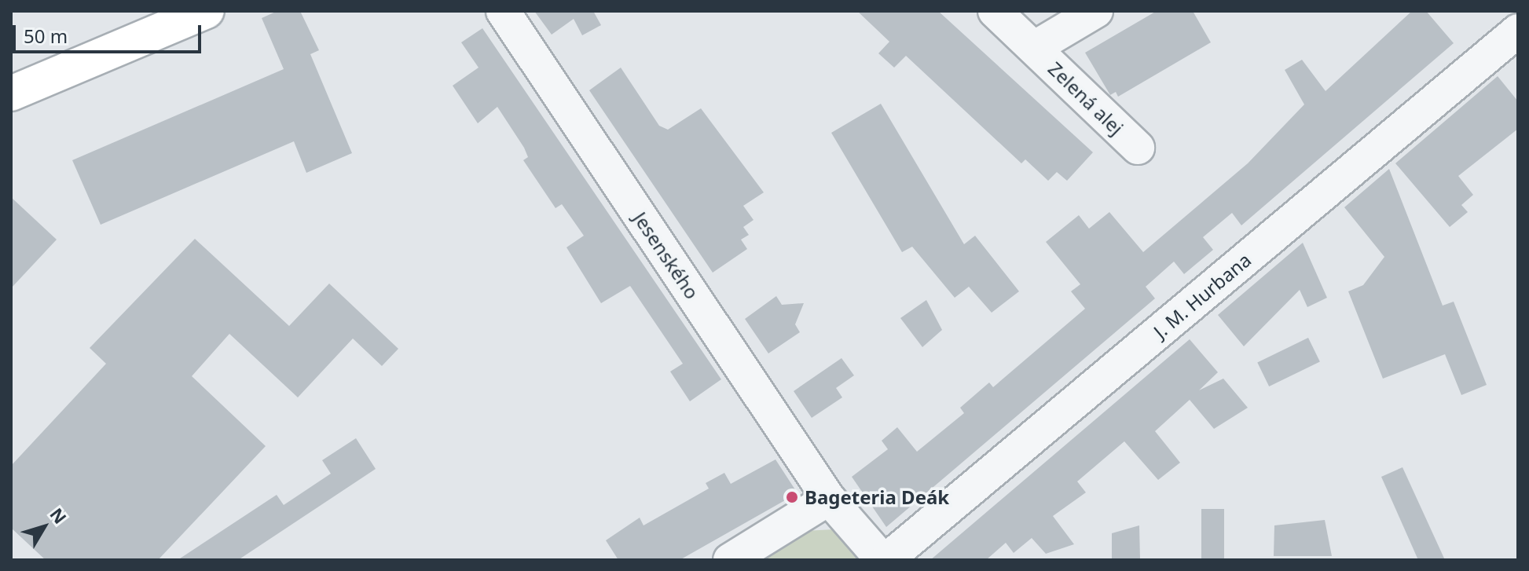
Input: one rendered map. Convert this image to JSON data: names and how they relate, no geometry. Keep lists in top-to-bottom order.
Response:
{
  "streets": {
    "street": ["Zelená alej", "Jesenského", "J. M. Hurbana"]
  },
  "crossings": [
    ["Jesenského", "J. M. Hurbana"]
  ],
  "places": ["Bageteria Deák"],
  "scale_bar": "50 m",
  "north": "top right"
}
